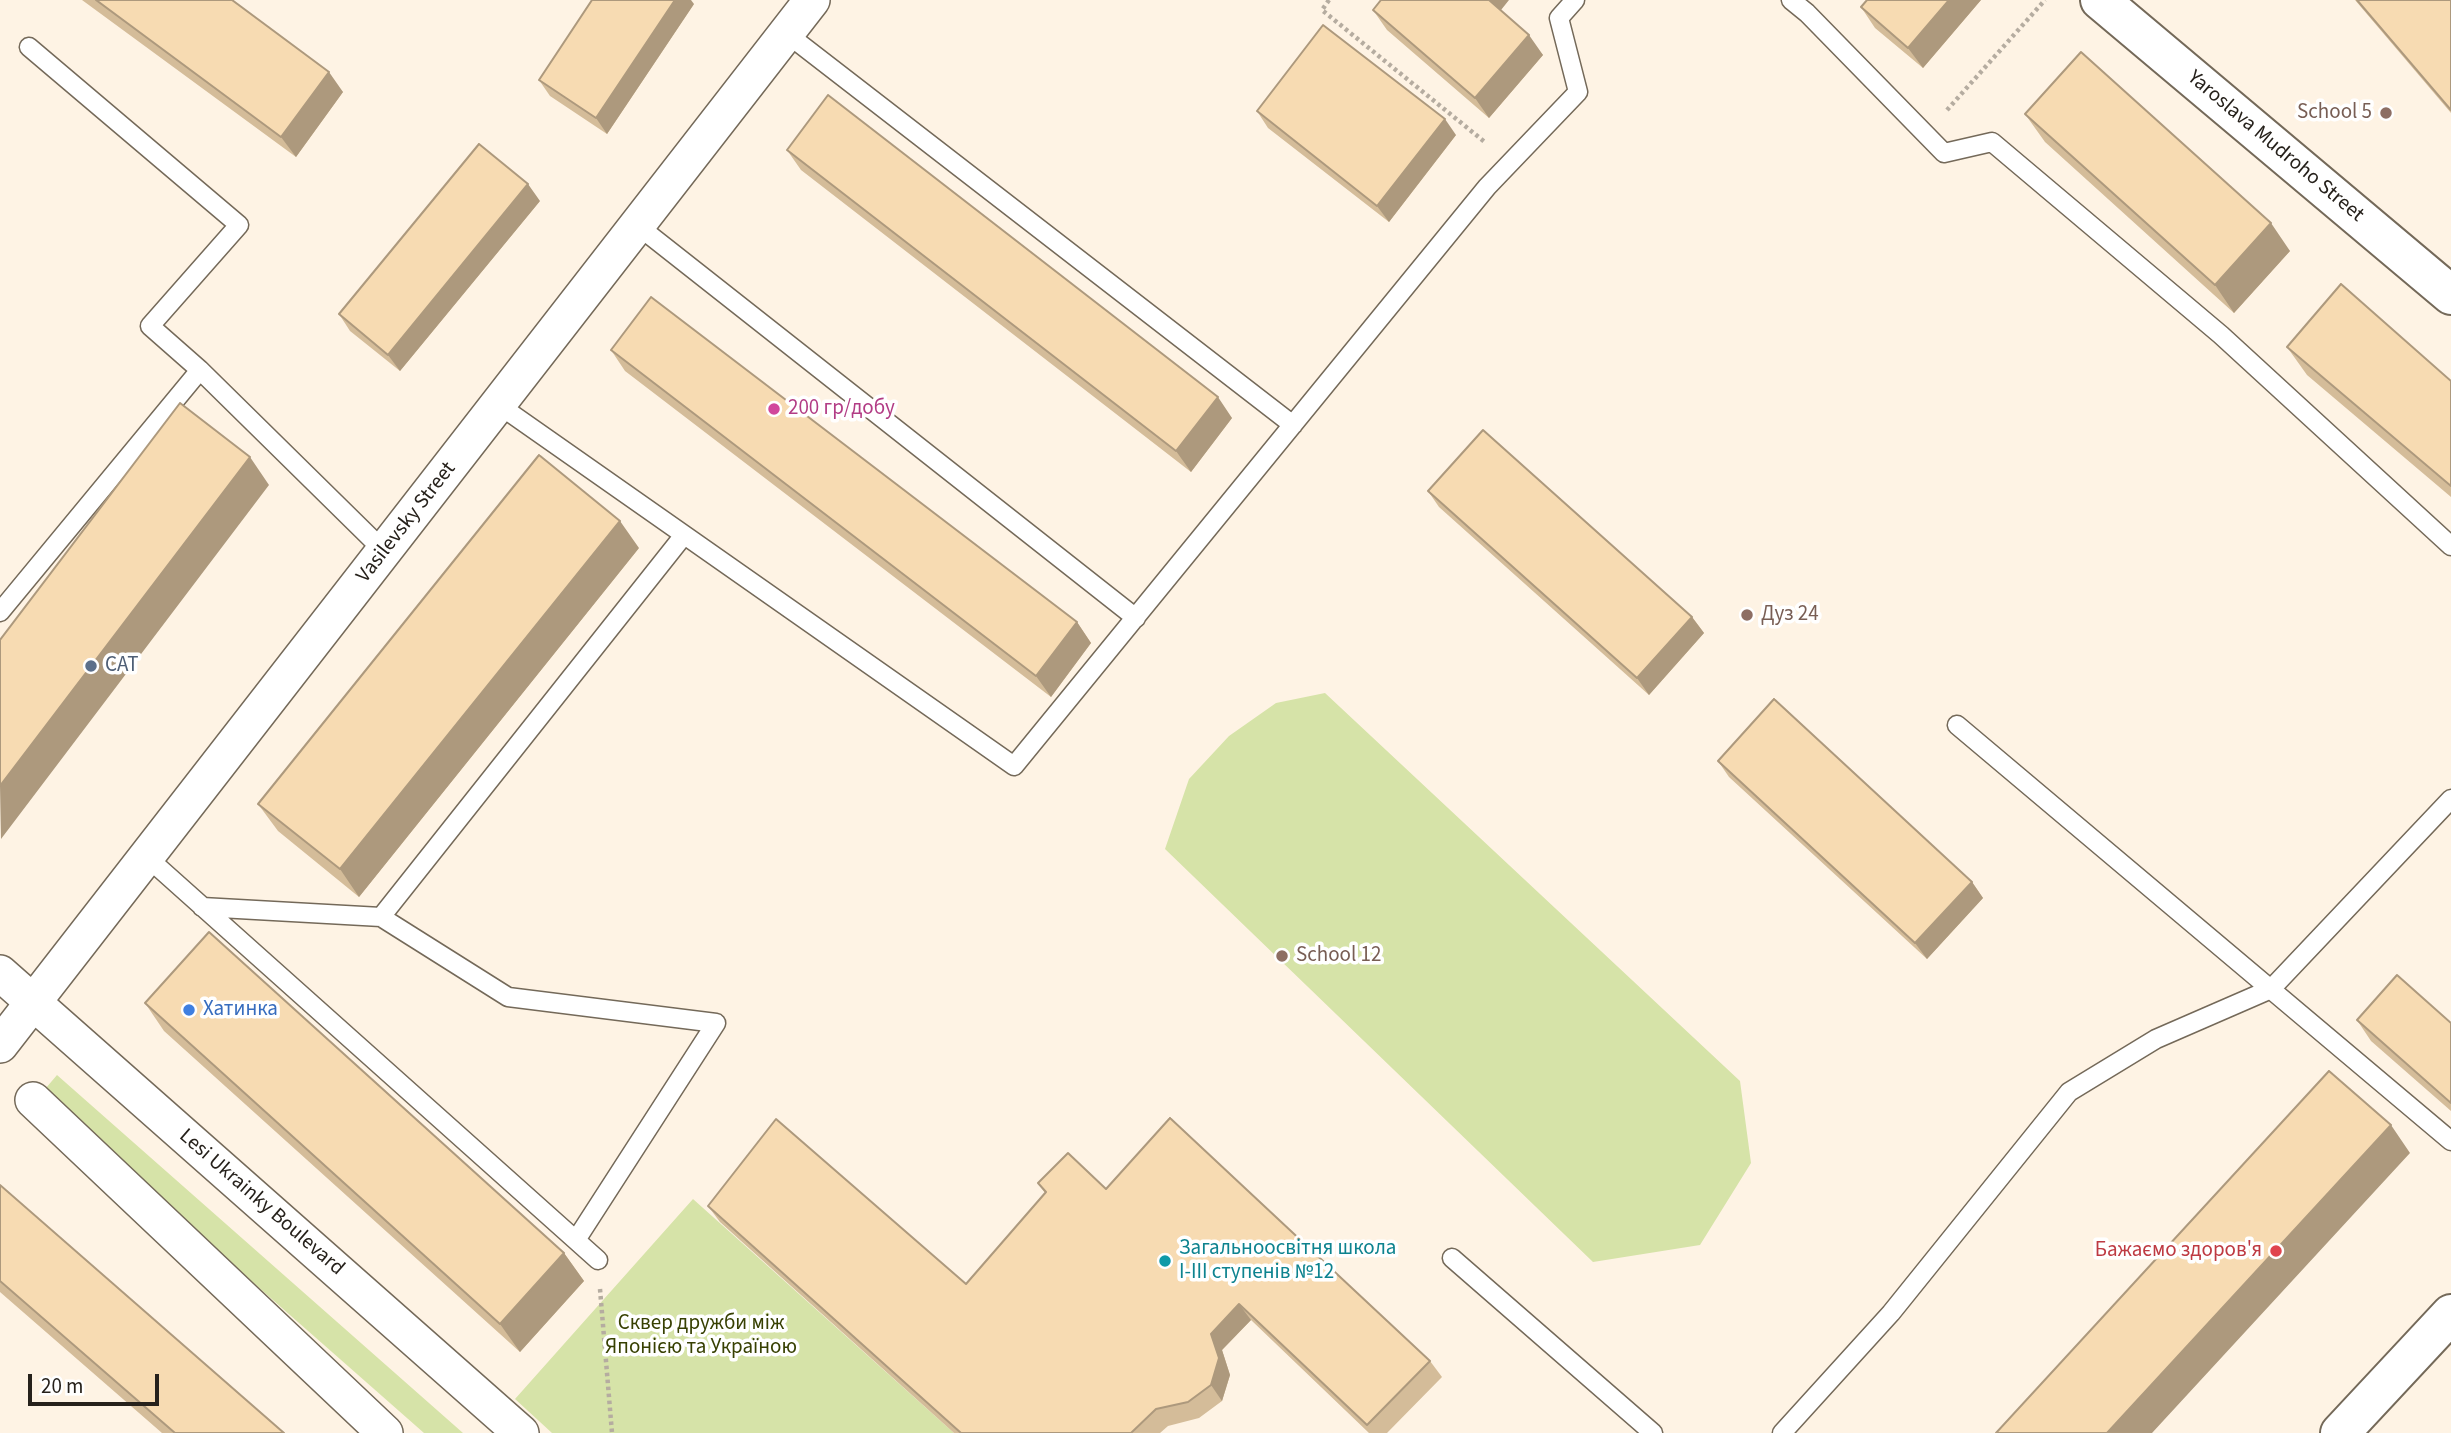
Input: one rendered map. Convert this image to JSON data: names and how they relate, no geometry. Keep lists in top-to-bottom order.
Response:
{
  "streets": {
    "street": ["Yaroslava Mudroho Street", "Vasilevsky Street", "Lesi Ukrainky Boulevard"]
  },
  "crossings": [
    ["Vasilevsky Street", "Lesi Ukrainky Boulevard"]
  ],
  "parks": ["Сквер дружби між Японією та Україною"],
  "places": [
    "School 5",
    "200 гр/добу",
    "Дуз 24",
    "САТ",
    "School 12",
    "Хатинка",
    "Бажаємо здоров'я",
    "Загальноосвітня школа І-ІІІ ступенів №12"
  ],
  "scale_bar": "20 m"
}
